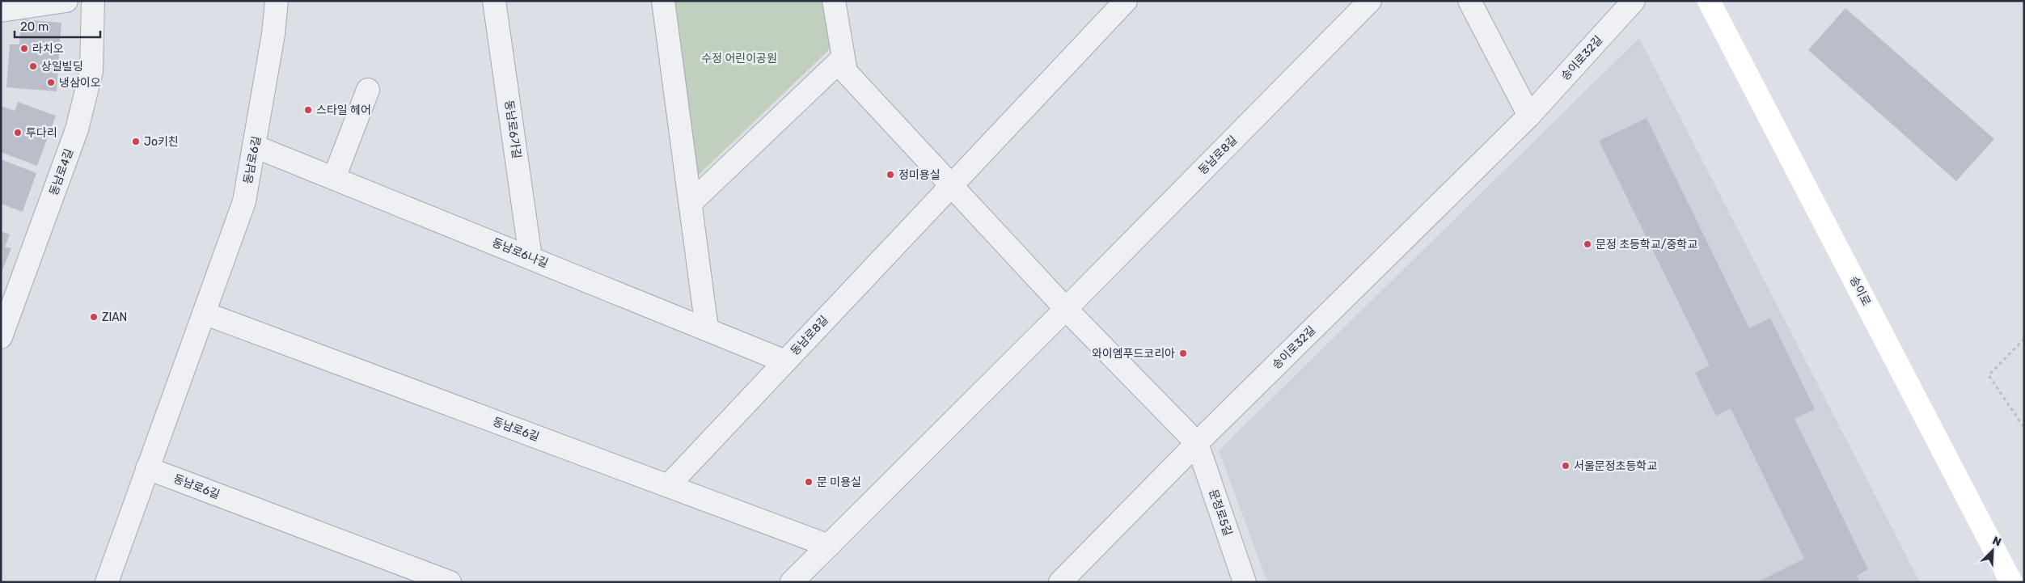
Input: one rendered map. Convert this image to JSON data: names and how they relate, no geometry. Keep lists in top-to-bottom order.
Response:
{
  "streets": {
    "main road": ["송이로"],
    "street": [
      "송이로32길",
      "동남로6가길",
      "동남로8길",
      "동남로6길",
      "동남로4길",
      "동남로6나길",
      "문정로5길"
    ]
  },
  "crossings": [
    ["송이로32길", "문정로5길"],
    ["동남로6가길", "동남로6나길"],
    ["동남로8길", "동남로6길"],
    ["동남로8길", "동남로6나길"],
    ["동남로6길", "동남로6나길"]
  ],
  "parks": ["수정 어린이공원"],
  "places": [
    "라치오",
    "상일빌딩",
    "냉삼이오",
    "스타일 헤어",
    "투다리",
    "Jo키친",
    "정미용실",
    "문정 초등학교/중학교",
    "ZIAN",
    "와이엠푸드코리아",
    "서울문정초등학교",
    "문 미용실"
  ],
  "scale_bar": "20 m",
  "north": "top right"
}
